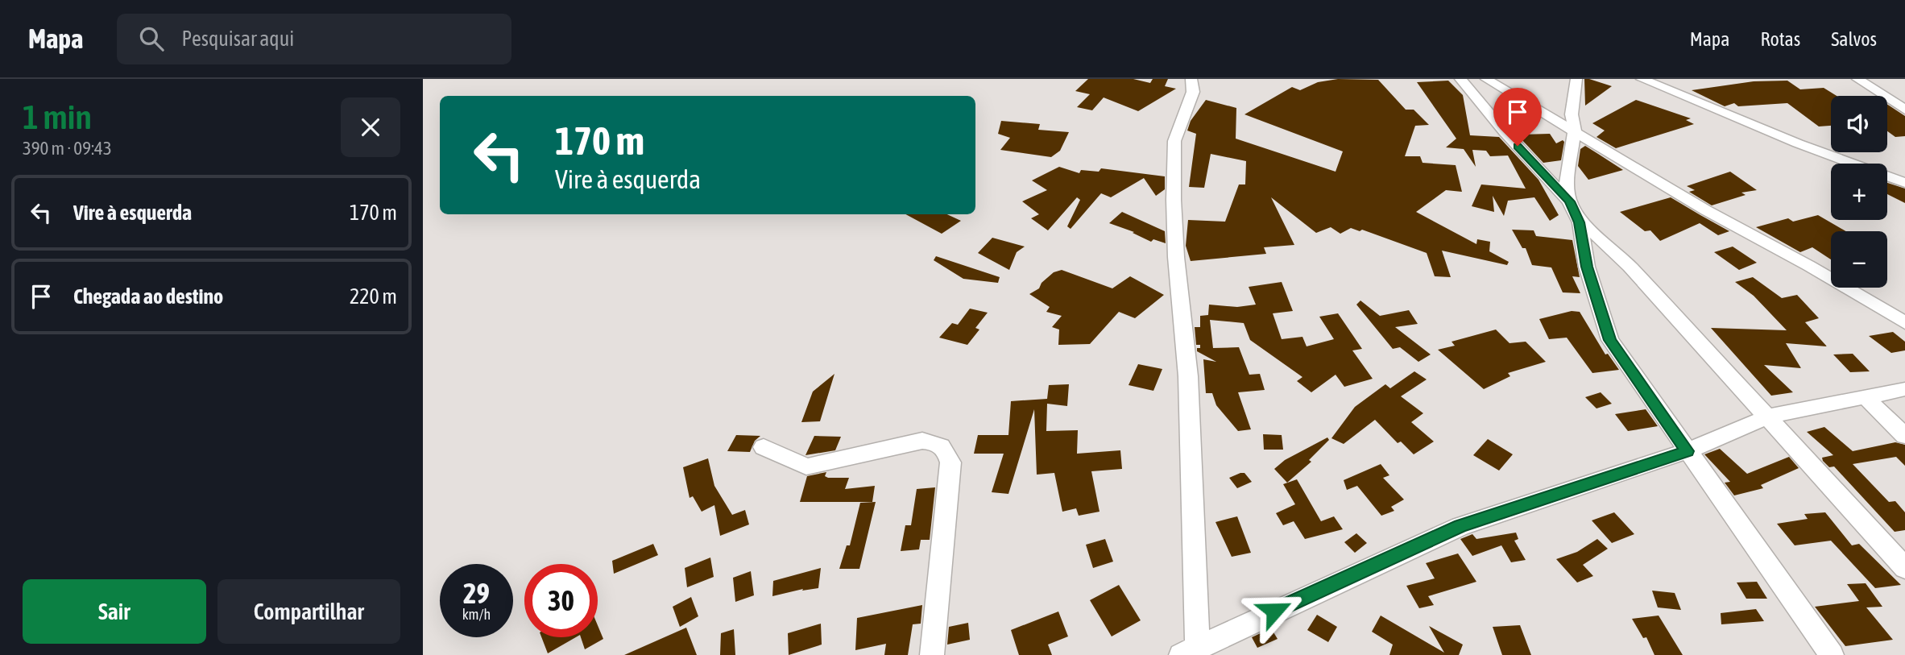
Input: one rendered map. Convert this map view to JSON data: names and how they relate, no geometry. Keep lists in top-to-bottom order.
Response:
{
  "page": {
    "header": "Mapa",
    "search": "Pesquisar aqui",
    "nav": ["Mapa", "Rotas", "Salvos"],
    "heading": ["1 min", "390 m · 09:43"],
    "map_buttons": ["+", "−"],
    "turn": ["170 m", "Vire à esquerda"],
    "list": [
      {
        "name": "Vire à esquerda",
        "value": "170 m"
      },
      {
        "name": "Chegada ao destino",
        "value": "220 m"
      }
    ],
    "speed": "29 km/h",
    "limit": "30",
    "buttons": ["Sair", "Compartilhar"]
  }
}
